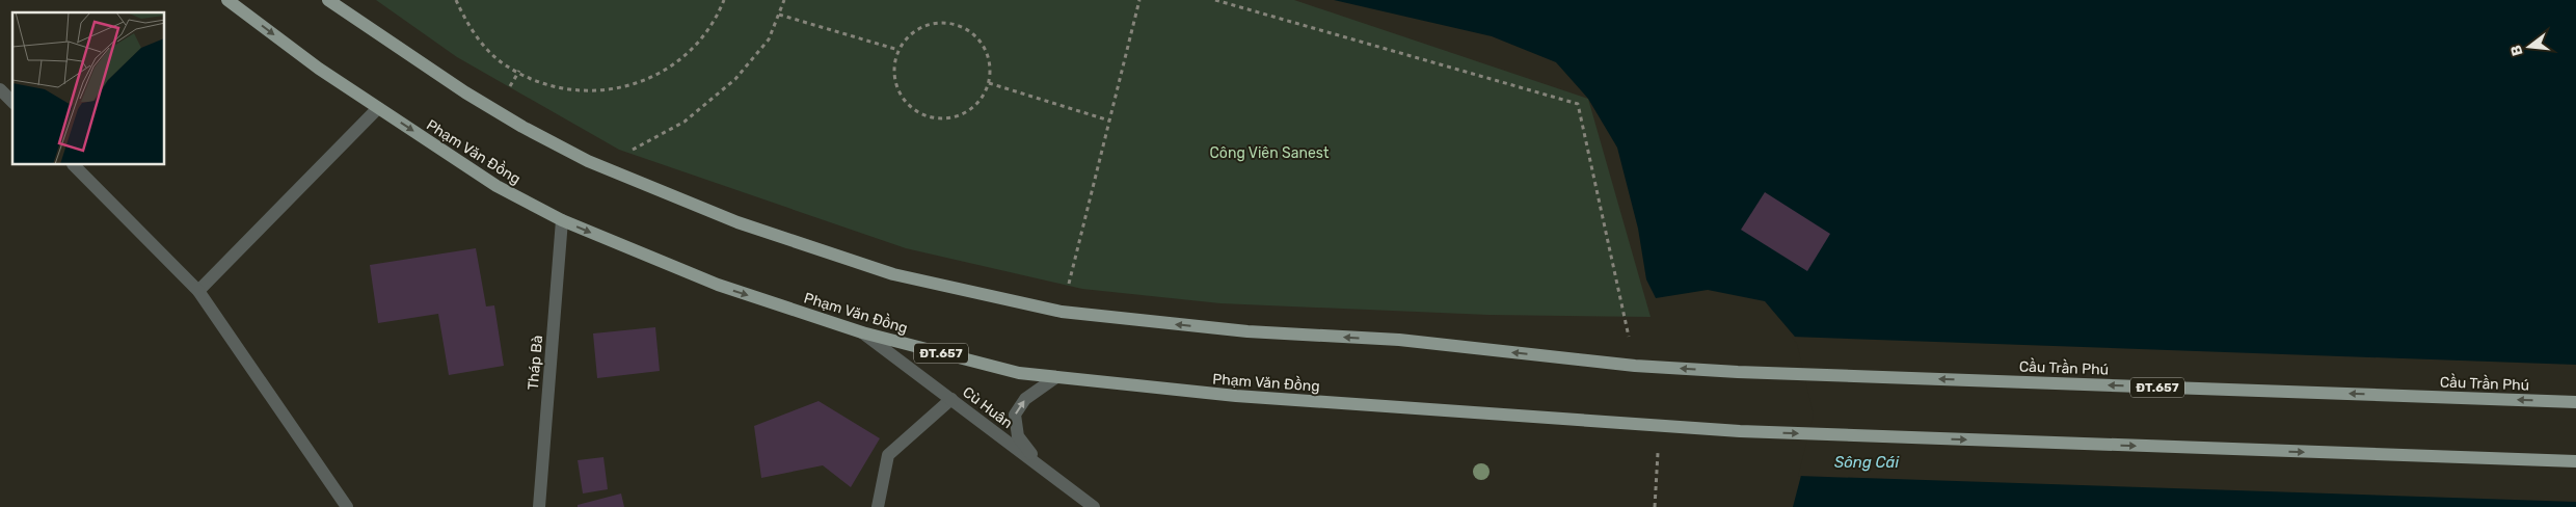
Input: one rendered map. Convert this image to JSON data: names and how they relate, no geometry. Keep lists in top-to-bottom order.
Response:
{
  "streets": {
    "main road": ["Phạm Văn Đồng", "ĐT.657", "Cầu Trần Phú"],
    "street": ["Tháp Bà", "Cù Huân"]
  },
  "crossings": [
    ["Phạm Văn Đồng", "Tháp Bà"],
    ["Phạm Văn Đồng", "Cù Huân"],
    ["ĐT.657", "Cầu Trần Phú"]
  ],
  "one_way": ["Cầu Trần Phú"],
  "water": ["Sông Cái"],
  "parks": ["Công Viên Sanest"],
  "north": "left"
}
